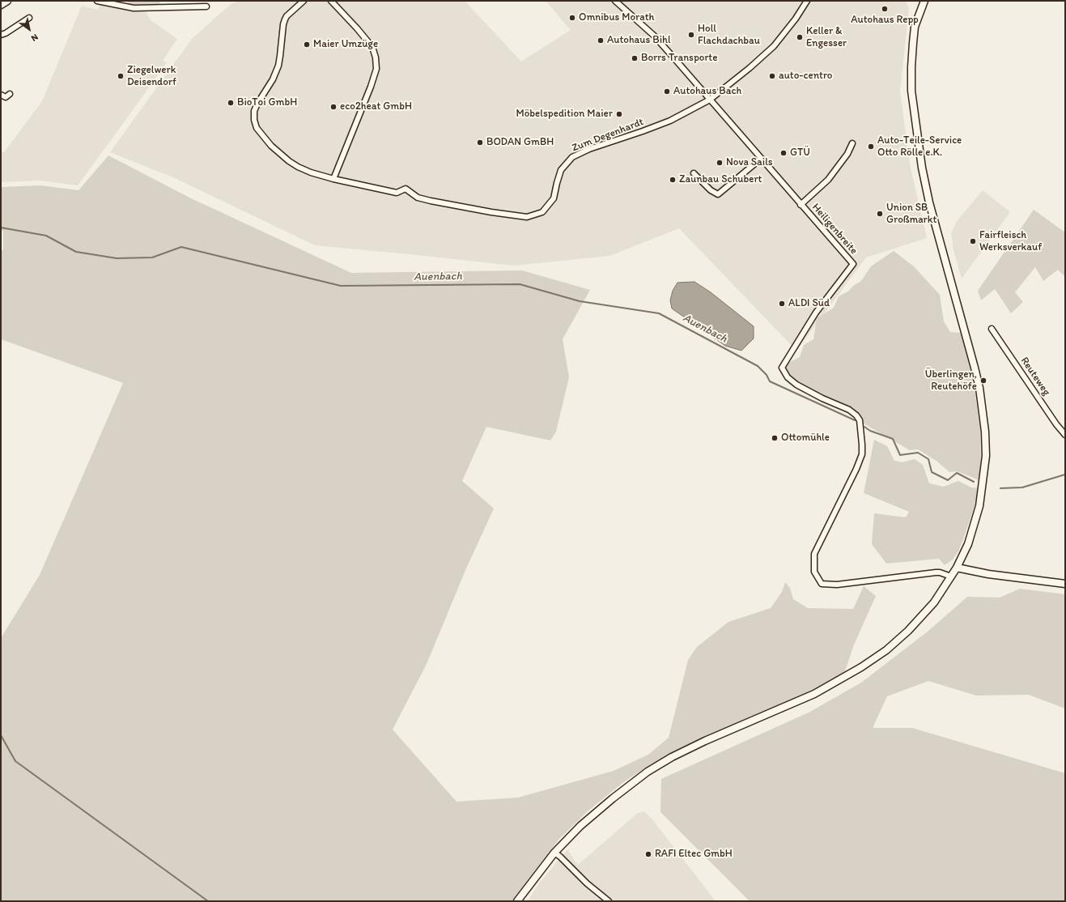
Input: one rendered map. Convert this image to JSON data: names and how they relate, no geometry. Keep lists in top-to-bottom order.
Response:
{
  "streets": {
    "street": ["Zum Degenhardt", "Heiligenbreite", "Reuteweg"]
  },
  "crossings": [
    ["Zum Degenhardt", "Heiligenbreite"]
  ],
  "water": ["Auenbach"],
  "places": [
    "Autohaus Repp",
    "Omnibus Morath",
    "Holl Flachdachbau",
    "Keller & Engesser",
    "Autohaus Bihl",
    "Maier Umzüge",
    "Borrs Transporte",
    "Ziegelwerk Deisendorf",
    "auto-centro",
    "Autohaus Bach",
    "BioToi GmbH",
    "eco2heat GmbH",
    "Möbelspedition Maier",
    "BODAN GmBH",
    "Auto-Teile-Service Otto Rölle e.K.",
    "GTÜ",
    "Nova Sails",
    "Zaunbau Schubert",
    "Union SB Großmarkt",
    "Fairfleisch Werksverkauf",
    "ALDI Süd",
    "Überlingen, Reutehöfe",
    "Ottomühle",
    "RAFI Eltec GmbH"
  ],
  "north": "bottom right"
}
